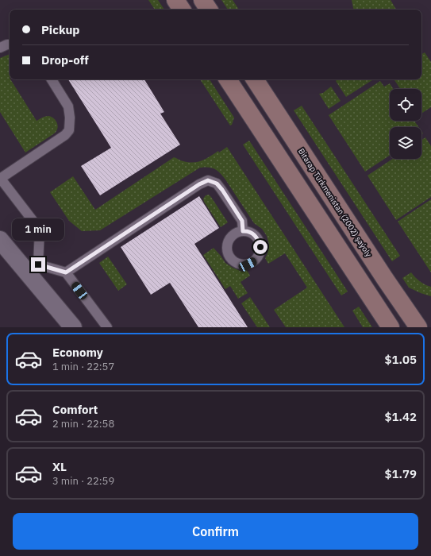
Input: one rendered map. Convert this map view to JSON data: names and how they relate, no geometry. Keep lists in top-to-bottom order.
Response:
{
  "streets": {
    "street": ["Bitarap Türkmenistan (2002) şaýoly"]
  },
  "page": {
    "banner": ["Pickup", "Drop-off"],
    "bubble": "1 min",
    "list": [
      {
        "name": "Economy",
        "note": "1 min · 22:57",
        "value": "$1.05"
      },
      {
        "name": "Comfort",
        "note": "2 min · 22:58",
        "value": "$1.42"
      },
      {
        "name": "XL",
        "note": "3 min · 22:59",
        "value": "$1.79"
      }
    ],
    "buttons": "Confirm"
  }
}
